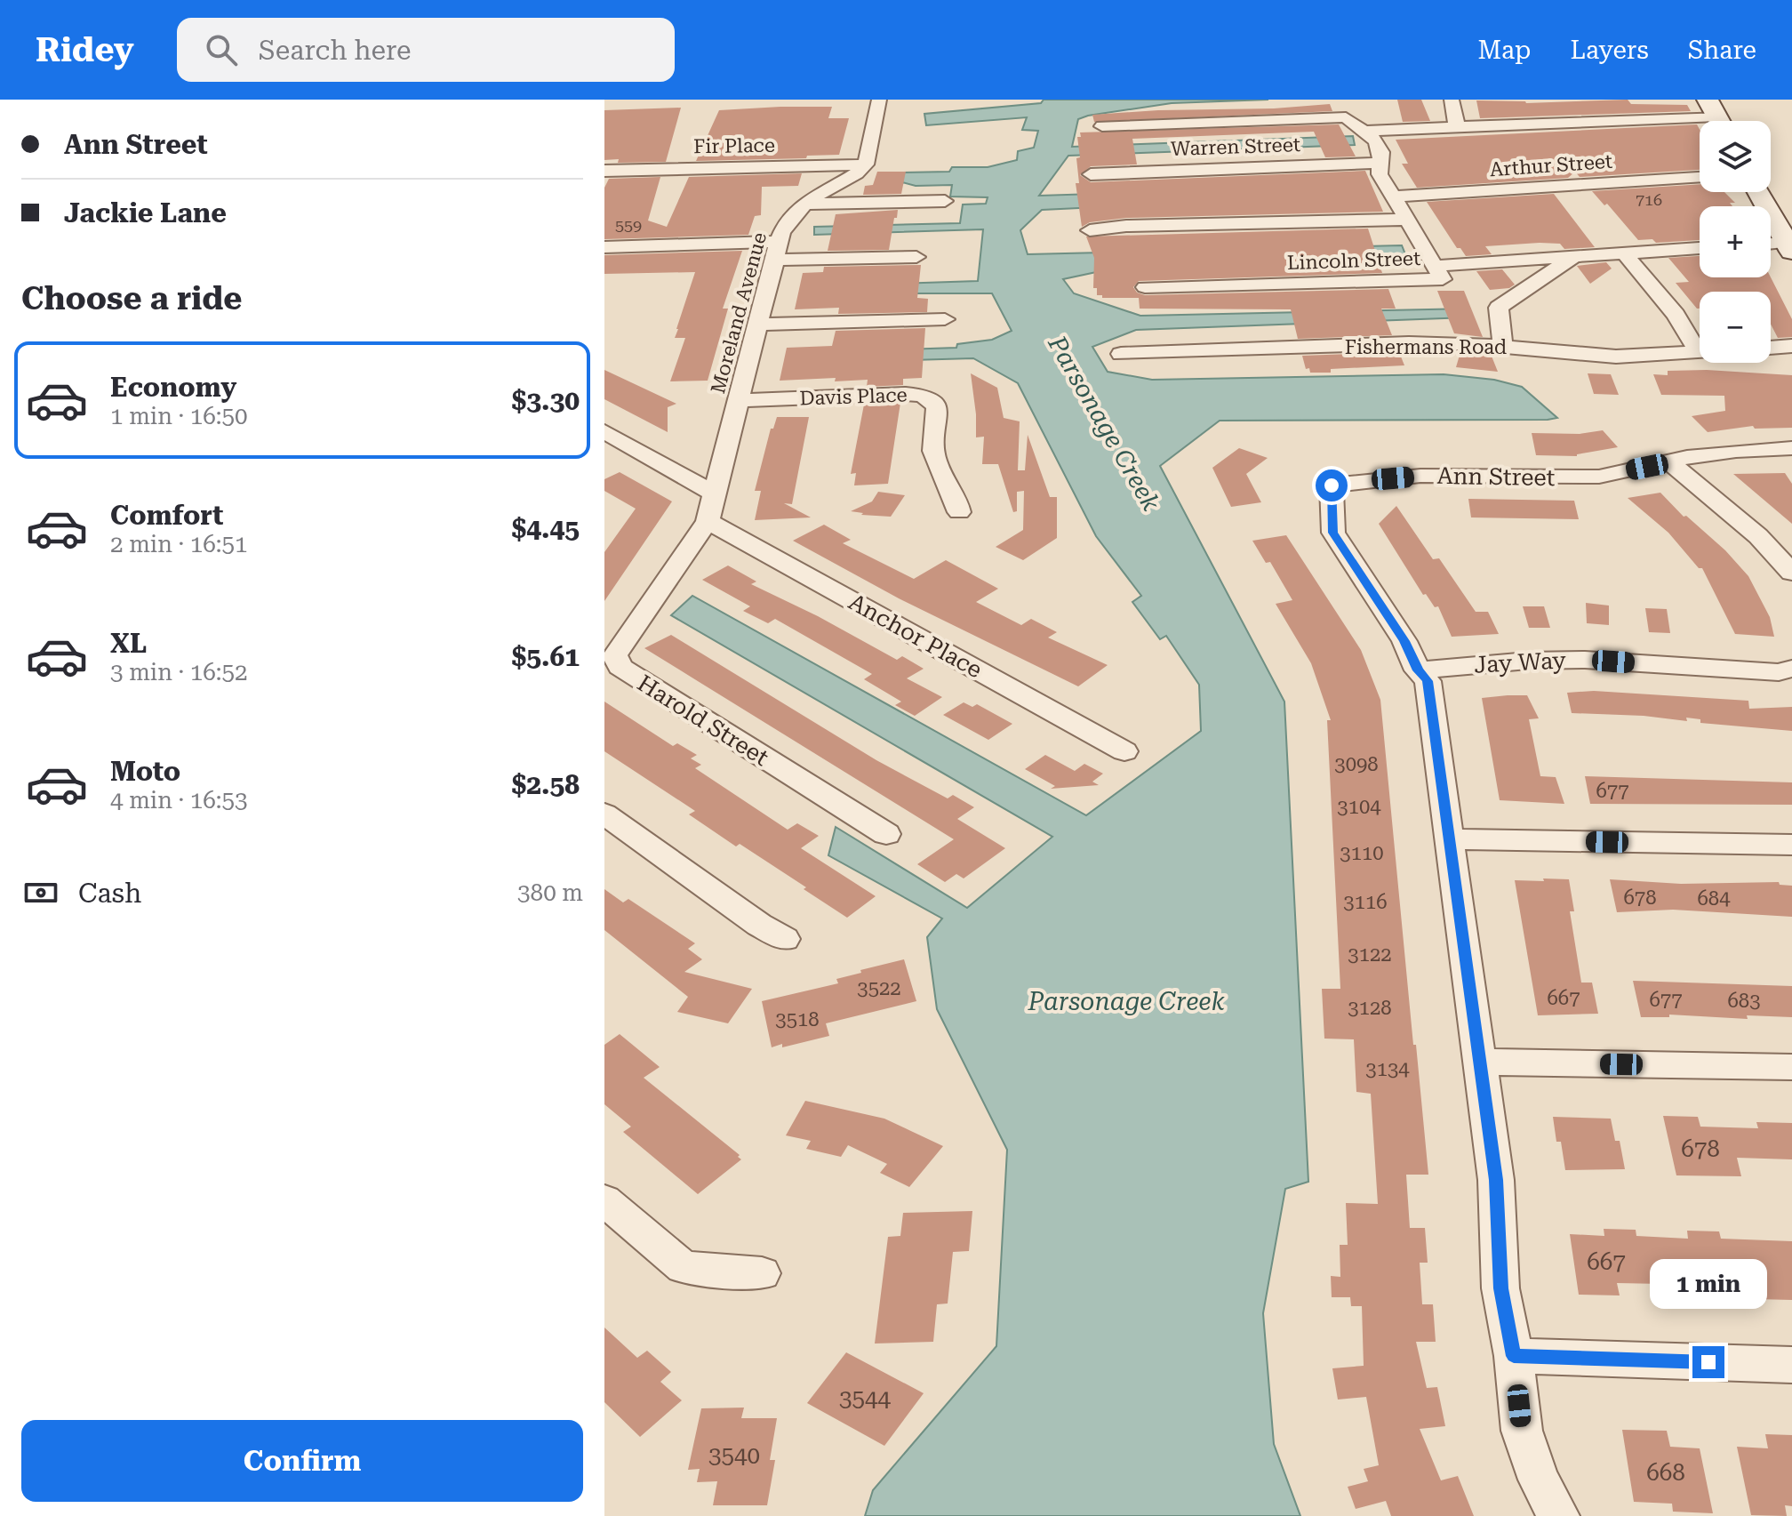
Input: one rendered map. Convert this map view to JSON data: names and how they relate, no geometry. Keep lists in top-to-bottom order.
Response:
{
  "streets": {
    "street": [
      "Fir Place",
      "Warren Street",
      "Arthur Street",
      "Lincoln Street",
      "Moreland Avenue",
      "Fishermans Road",
      "Davis Place",
      "Ann Street",
      "Anchor Place",
      "Jay Way",
      "Harold Street"
    ]
  },
  "crossings": [
    ["Fir Place", "Moreland Avenue"],
    ["Moreland Avenue", "Davis Place"],
    ["Moreland Avenue", "Harold Street"],
    ["Ann Street", "Jay Way"],
    ["Anchor Place", "Harold Street"]
  ],
  "water": ["Parsonage Creek"],
  "house_numbers": [
    "716",
    "559",
    "3098",
    "677",
    "3104",
    "3110",
    "678",
    "684",
    "3116",
    "3122",
    "3522",
    "667",
    "677",
    "683",
    "3128",
    "3518",
    "3134",
    "678",
    "667",
    "3544",
    "3540",
    "668"
  ],
  "page": {
    "header": "Ridey",
    "search": "Search here",
    "nav": ["Map", "Layers", "Share"],
    "banner": ["Ann Street", "Jackie Lane"],
    "map_buttons": ["+", "−"],
    "heading": "Choose a ride",
    "list": [
      {
        "name": "Economy",
        "note": "1 min · 16:50",
        "value": "$3.30"
      },
      {
        "name": "Comfort",
        "note": "2 min · 16:51",
        "value": "$4.45"
      },
      {
        "name": "XL",
        "note": "3 min · 16:52",
        "value": "$5.61"
      },
      {
        "name": "Moto",
        "note": "4 min · 16:53",
        "value": "$2.58"
      }
    ],
    "pay": ["Cash", "380 m"],
    "bubble": "1 min",
    "buttons": "Confirm"
  }
}
